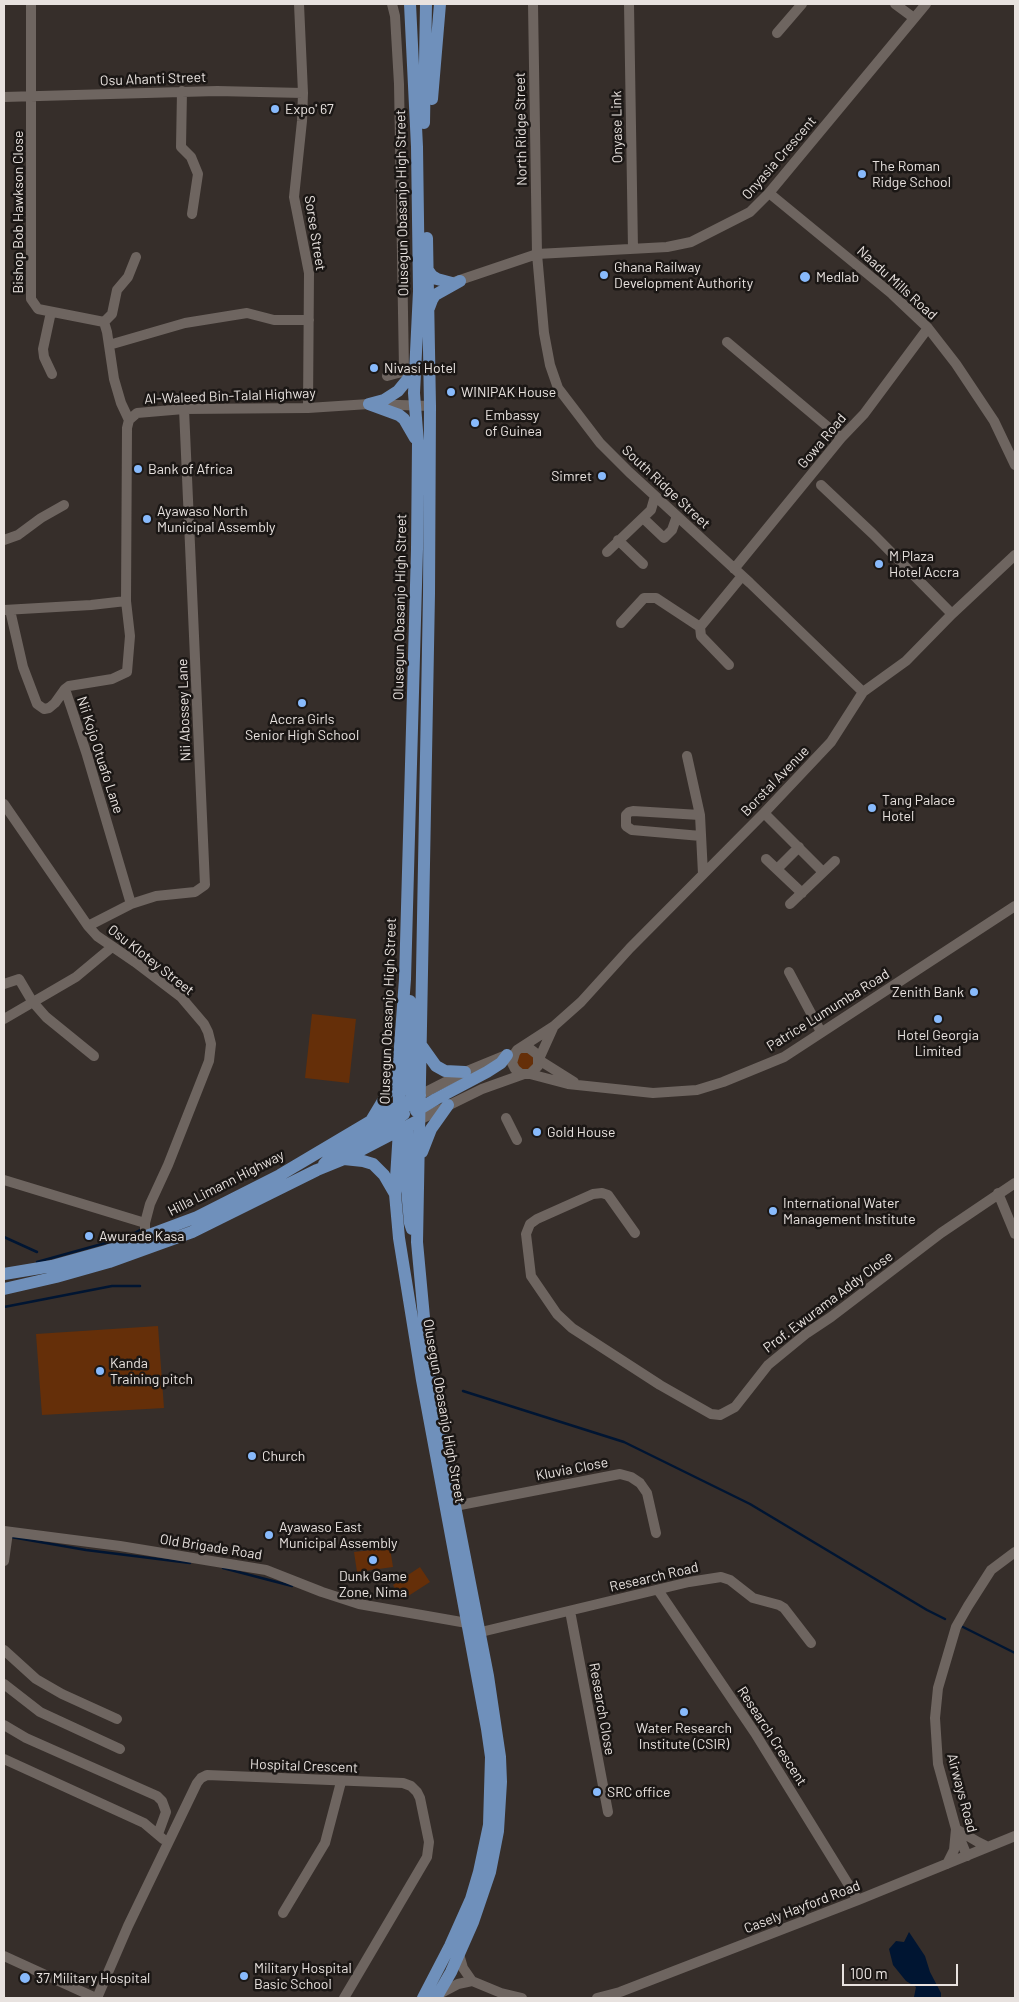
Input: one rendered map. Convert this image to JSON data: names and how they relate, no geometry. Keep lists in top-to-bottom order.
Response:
{
  "streets": {
    "main road": ["Olusegun Obasanjo High Street", "Hilla Limann Highway"],
    "street": [
      "Osu Ahanti Street",
      "Onyase Link",
      "North Ridge Street",
      "Onyasia Crescent",
      "Bishop Bob Hawkson Close",
      "Sorse Street",
      "Naadu Mills Road",
      "Al-Waleed Bin-Talal Highway",
      "Gowa Road",
      "South Ridge Street",
      "Nii Abossey Lane",
      "Nii Kojo Otuafo Lane",
      "Borstal Avenue",
      "Osu Klotey Street",
      "Patrice Lumumba Road",
      "Prof. Ewurama Addy Close",
      "Kluvia Close",
      "Old Brigade Road",
      "Research Road",
      "Research Close",
      "Research Crescent",
      "Hospital Crescent",
      "Airways Road",
      "Casely Hayford Road"
    ]
  },
  "crossings": [
    ["Osu Ahanti Street", "Bishop Bob Hawkson Close"],
    ["Osu Ahanti Street", "Sorse Street"],
    ["Onyase Link", "Onyasia Crescent"],
    ["North Ridge Street", "Onyasia Crescent"],
    ["North Ridge Street", "South Ridge Street"],
    ["Onyasia Crescent", "Olusegun Obasanjo High Street"],
    ["Onyasia Crescent", "Naadu Mills Road"],
    ["Onyasia Crescent", "South Ridge Street"],
    ["Olusegun Obasanjo High Street", "Al-Waleed Bin-Talal Highway"],
    ["Olusegun Obasanjo High Street", "Hilla Limann Highway"],
    ["Olusegun Obasanjo High Street", "Kluvia Close"],
    ["Olusegun Obasanjo High Street", "Old Brigade Road"],
    ["Olusegun Obasanjo High Street", "Research Road"],
    ["Sorse Street", "Al-Waleed Bin-Talal Highway"],
    ["Naadu Mills Road", "Gowa Road"],
    ["Al-Waleed Bin-Talal Highway", "Nii Abossey Lane"],
    ["Al-Waleed Bin-Talal Highway", "Nii Kojo Otuafo Lane"],
    ["Gowa Road", "South Ridge Street"],
    ["South Ridge Street", "Borstal Avenue"],
    ["Nii Abossey Lane", "Nii Kojo Otuafo Lane"],
    ["Nii Abossey Lane", "Osu Klotey Street"],
    ["Borstal Avenue", "Patrice Lumumba Road"],
    ["Osu Klotey Street", "Hilla Limann Highway"],
    ["Research Road", "Research Close"],
    ["Research Road", "Research Crescent"],
    ["Research Crescent", "Casely Hayford Road"],
    ["Airways Road", "Casely Hayford Road"]
  ],
  "places": [
    "Expo' 67",
    "The Roman Ridge School",
    "Ghana Railway Development Authority",
    "Medlab",
    "Nivasi Hotel",
    "WINIPAK House",
    "Embassy of Guinea",
    "Bank of Africa",
    "Simret",
    "Ayawaso North Municipal Assembly",
    "M Plaza Hotel Accra",
    "Accra Girls Senior High School",
    "Tang Palace Hotel",
    "Zenith Bank",
    "Hotel Georgia Limited",
    "Gold House",
    "International Water Management Institute",
    "Awurade Kasa",
    "Kanda Training pitch",
    "Church",
    "Ayawaso East Municipal Assembly",
    "Dunk Game Zone, Nima",
    "Water Research Institute (CSIR)",
    "SRC office",
    "Military Hospital Basic School",
    "37 Military Hospital"
  ],
  "scale_bar": "100 m"
}
